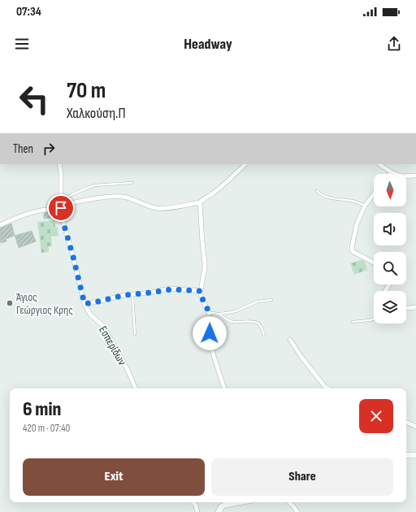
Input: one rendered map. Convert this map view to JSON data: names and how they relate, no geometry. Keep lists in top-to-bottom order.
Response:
{
  "streets": {
    "street": ["Εσπερίδων"]
  },
  "places": ["Άγιος Γεώργιος Κρης"],
  "north": "bottom",
  "page": {
    "status": "07:34",
    "header": "Headway",
    "turn": ["70 m", "Χαλκούση.Π"],
    "then": "Then",
    "heading": ["6 min", "420 m · 07:40"],
    "buttons": ["Exit", "Share"]
  }
}
